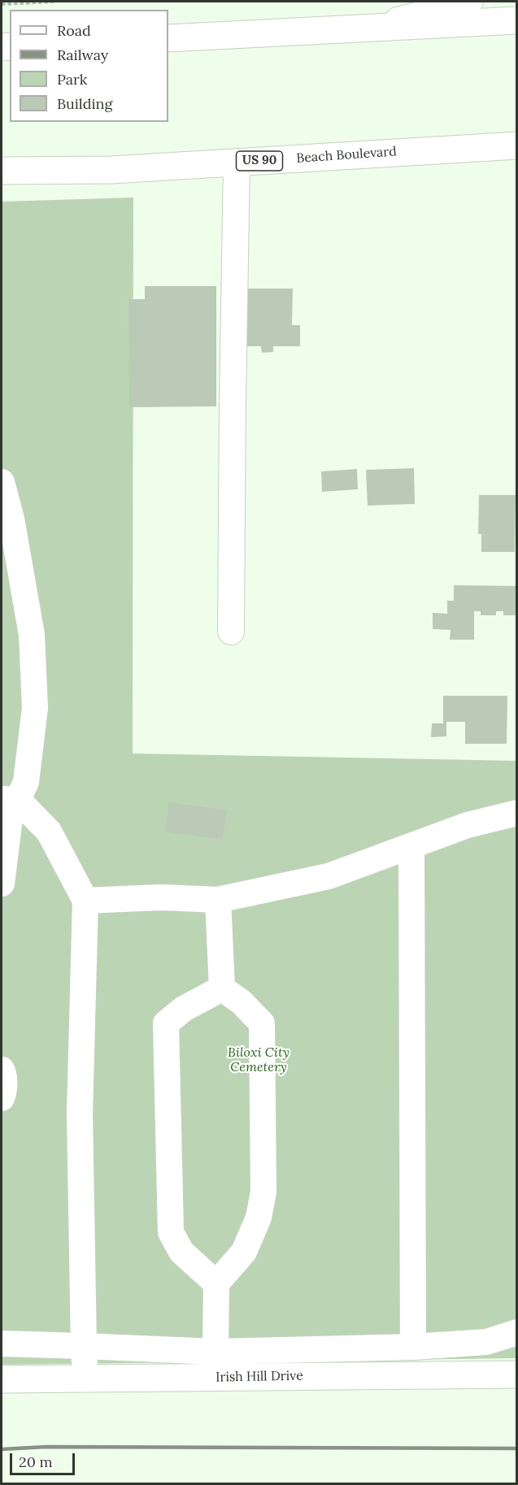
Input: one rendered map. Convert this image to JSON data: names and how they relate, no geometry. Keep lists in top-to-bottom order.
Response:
{
  "streets": {
    "main road": ["Beach Boulevard", "US 90", "Irish Hill Drive"]
  },
  "parks": ["Biloxi City Cemetery"],
  "legend": [
    "Road",
    "Railway",
    "Park",
    "Building"
  ],
  "scale_bar": "20 m"
}
